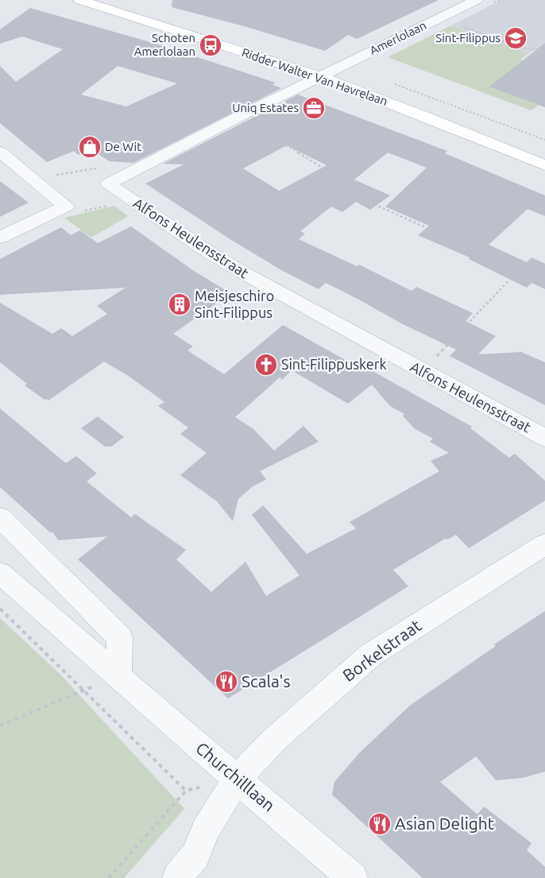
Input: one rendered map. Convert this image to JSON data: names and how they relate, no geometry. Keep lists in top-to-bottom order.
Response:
{
  "streets": {
    "main road": ["Ridder Walter Van Havrelaan"],
    "street": [
      "Amerlolaan",
      "Alfons Heulensstraat",
      "Borkelstraat",
      "Churchilllaan"
    ]
  },
  "crossings": [
    ["Amerlolaan", "Ridder Walter Van Havrelaan"],
    ["Borkelstraat", "Churchilllaan"]
  ],
  "places": {
    "school or university": ["Sint-Filippus"],
    "bus stop": ["Schoten Amerlolaan"],
    "office": ["Uniq Estates"],
    "shop": ["De Wit"],
    "building": ["Meisjeschiro Sint-Filippus"],
    "church": ["Sint-Filippuskerk"],
    "restaurant": ["Scala's", "Asian Delight"]
  }
}
